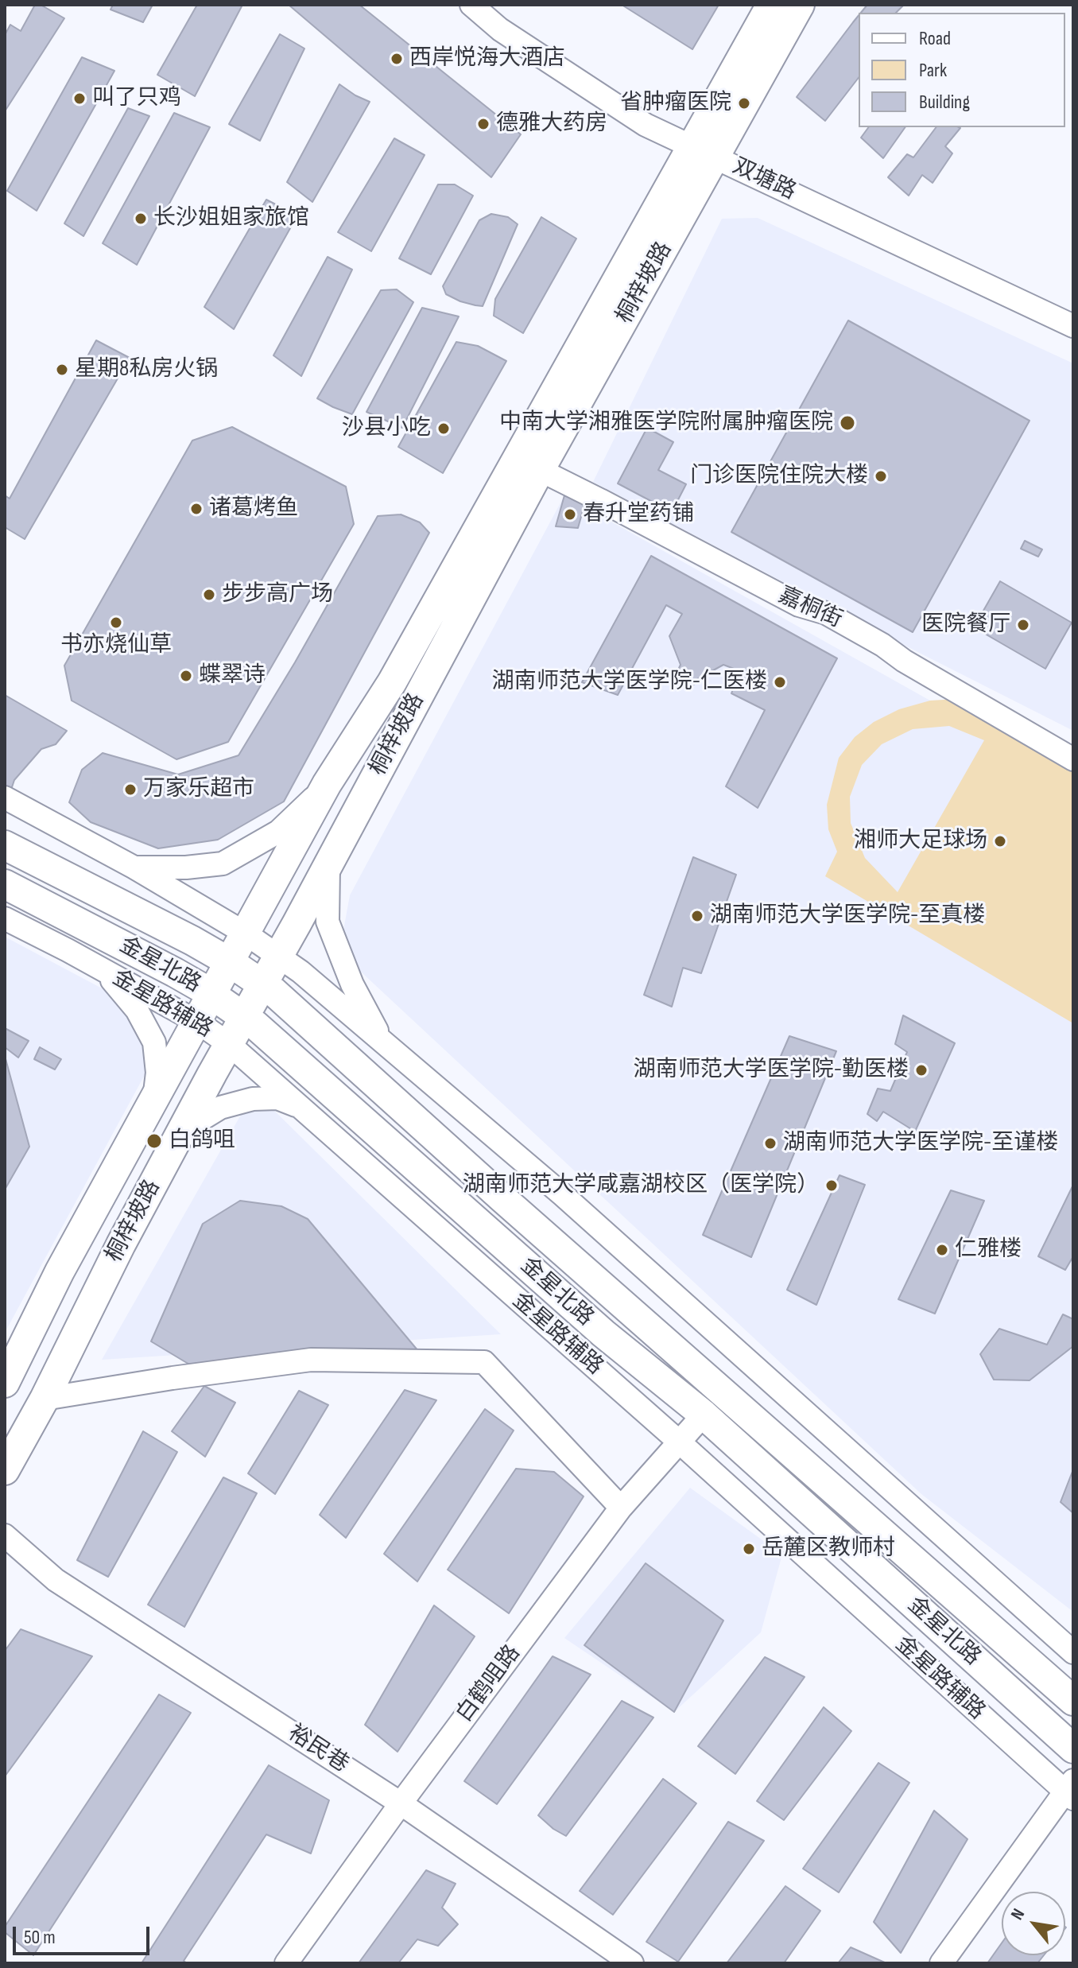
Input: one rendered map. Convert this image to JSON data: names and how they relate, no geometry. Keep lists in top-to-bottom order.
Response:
{
  "streets": {
    "main road": ["桐梓坡路", "金星北路"],
    "street": [
      "双塘路",
      "嘉桐街",
      "金星路辅路",
      "白鹤咀路",
      "裕民巷"
    ]
  },
  "crossings": [
    ["双塘路", "桐梓坡路"],
    ["桐梓坡路", "嘉桐街"],
    ["桐梓坡路", "金星北路"],
    ["桐梓坡路", "金星路辅路"],
    ["金星北路", "白鹤咀路"],
    ["金星路辅路", "白鹤咀路"],
    ["白鹤咀路", "裕民巷"]
  ],
  "places": [
    "西岸悦海大酒店",
    "叫了只鸡",
    "省肿瘤医院",
    "德雅大药房",
    "长沙姐姐家旅馆",
    "星期8私房火锅",
    "中南大学湘雅医学院附属肿瘤医院",
    "沙县小吃",
    "门诊医院住院大楼",
    "诸葛烤鱼",
    "春升堂药铺",
    "步步高广场",
    "书亦烧仙草",
    "医院餐厅",
    "蝶翠诗",
    "湖南师范大学医学院-仁医楼",
    "万家乐超市",
    "湘师大足球场",
    "湖南师范大学医学院-至真楼",
    "湖南师范大学医学院-勤医楼",
    "白鸽咀",
    "湖南师范大学医学院-至谨楼",
    "湖南师范大学咸嘉湖校区（医学院）",
    "仁雅楼",
    "岳麓区教师村"
  ],
  "legend": ["Road", "Park", "Building"],
  "scale_bar": "50 m",
  "north": "top left"
}
